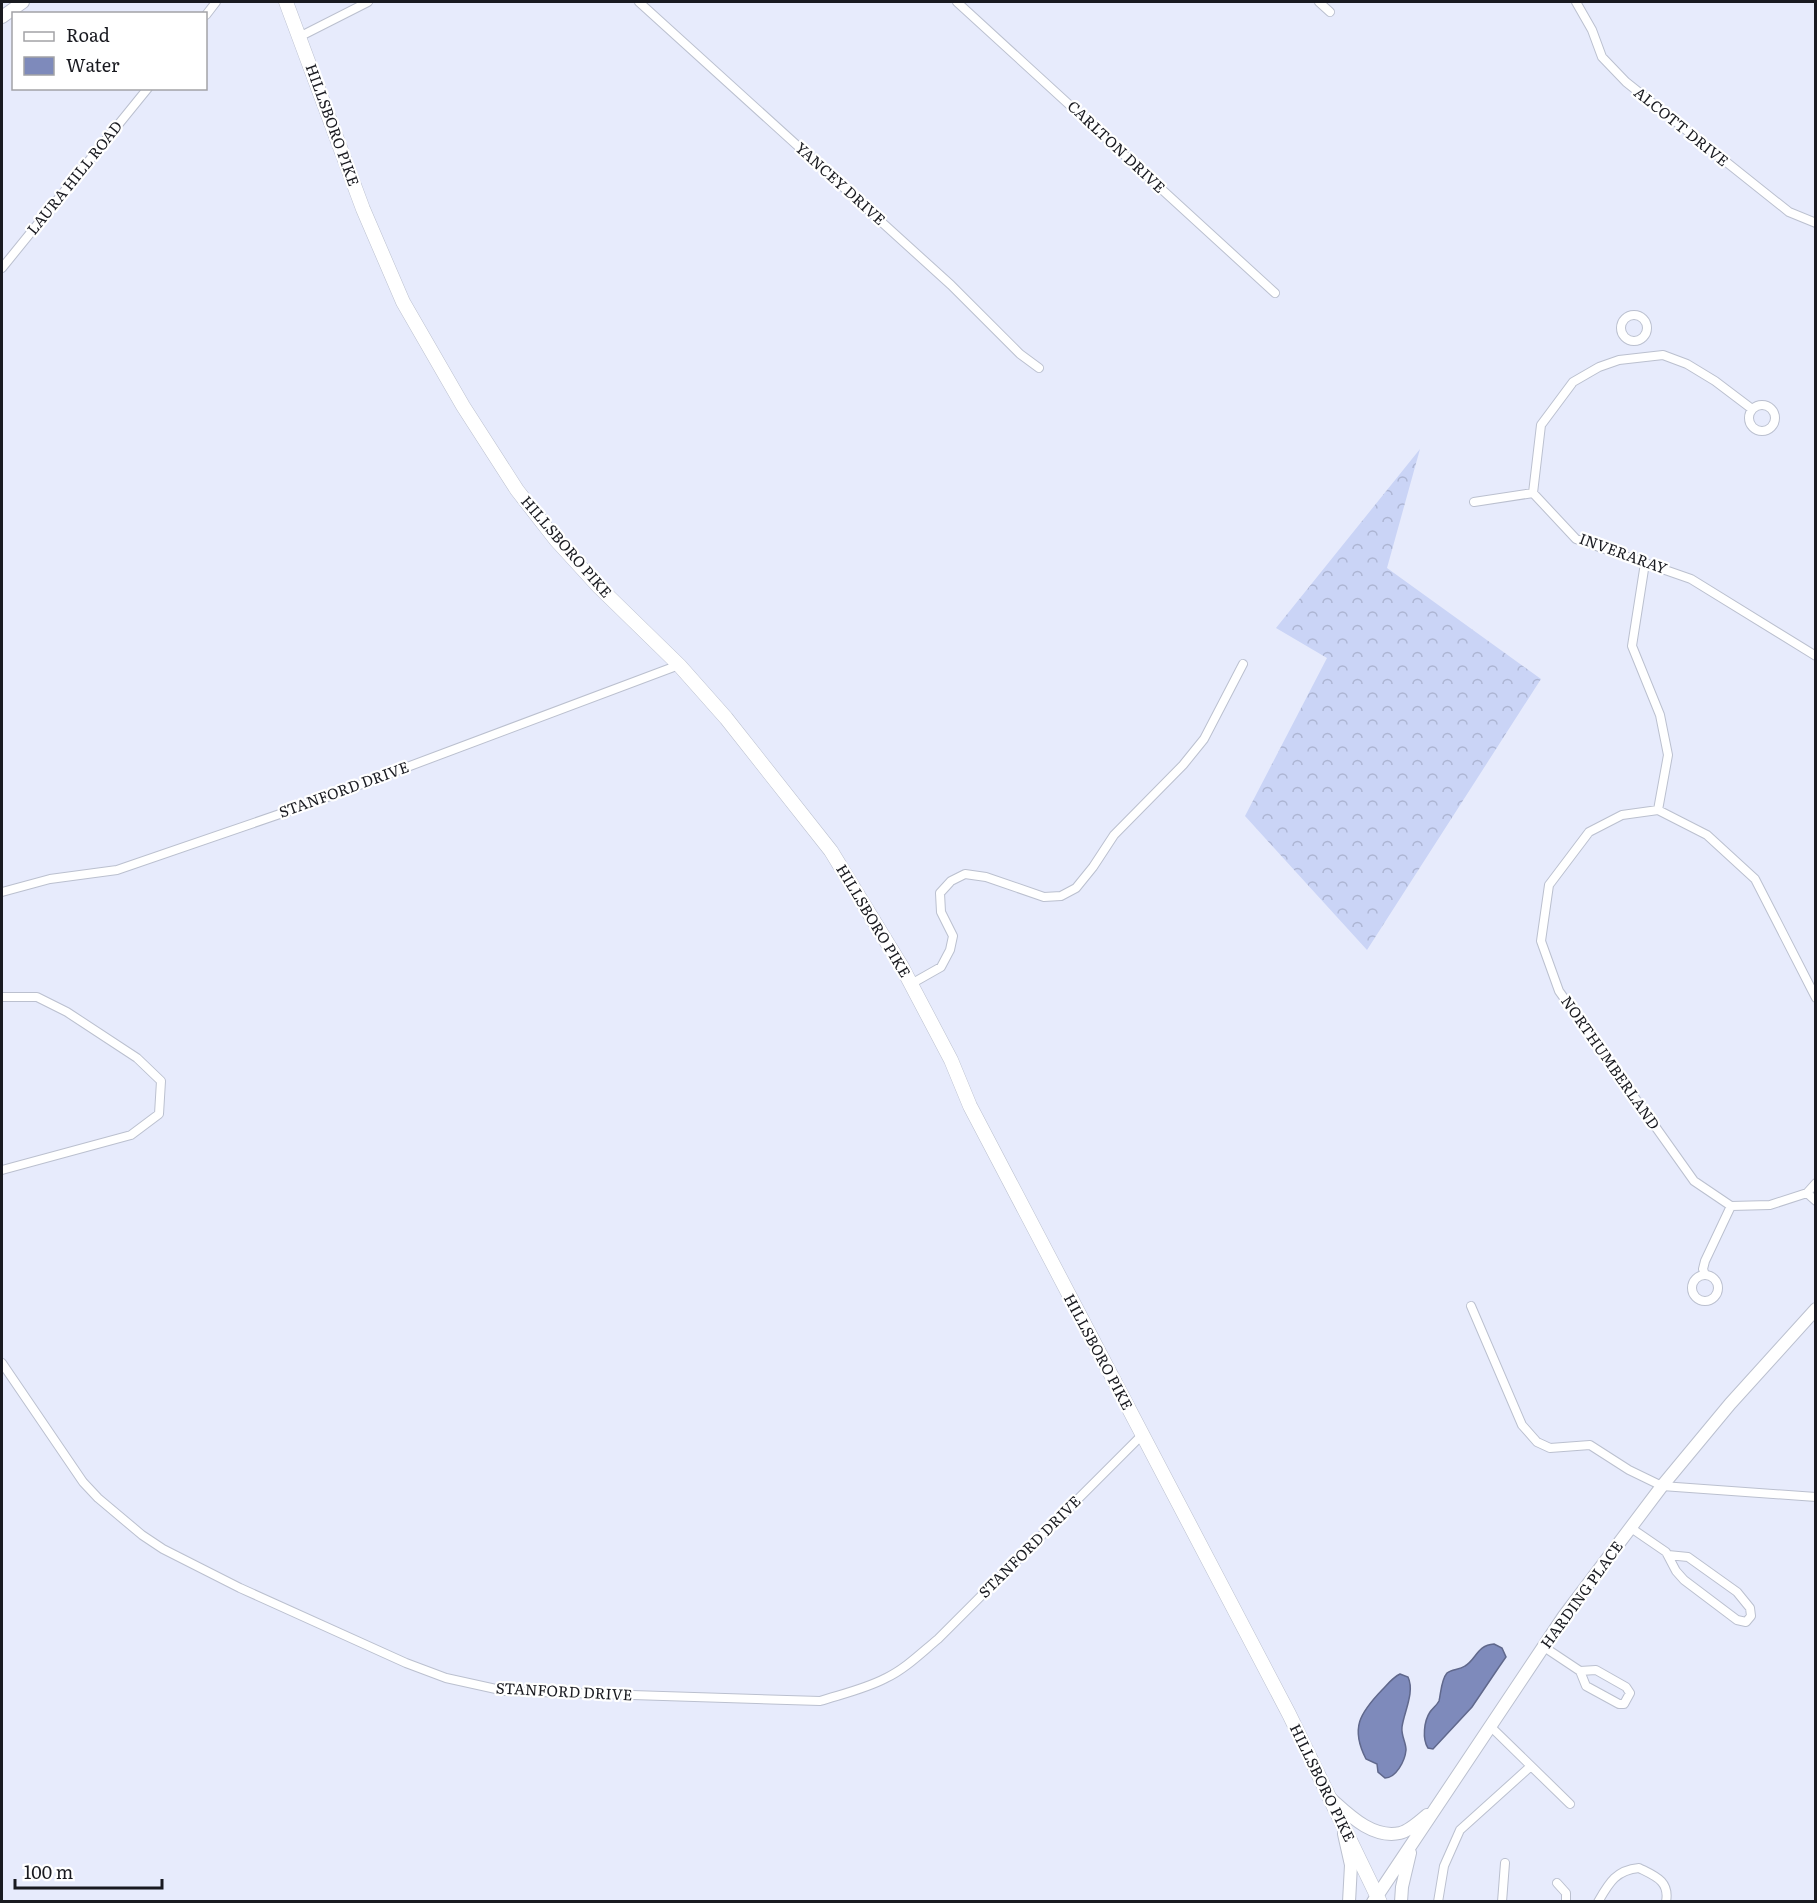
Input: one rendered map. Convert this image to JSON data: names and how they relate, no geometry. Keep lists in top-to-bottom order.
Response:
{
  "streets": {
    "main road": ["HILLSBORO PIKE", "HARDING PLACE"],
    "street": [
      "ALCOTT DRIVE",
      "CARLTON DRIVE",
      "LAURA HILL ROAD",
      "YANCEY DRIVE",
      "INVERARAY",
      "STANFORD DRIVE",
      "NORTHUMBERLAND"
    ]
  },
  "crossings": [
    ["HILLSBORO PIKE", "STANFORD DRIVE"],
    ["HILLSBORO PIKE", "HARDING PLACE"]
  ],
  "legend": ["Road", "Water"],
  "scale_bar": "100 m"
}
